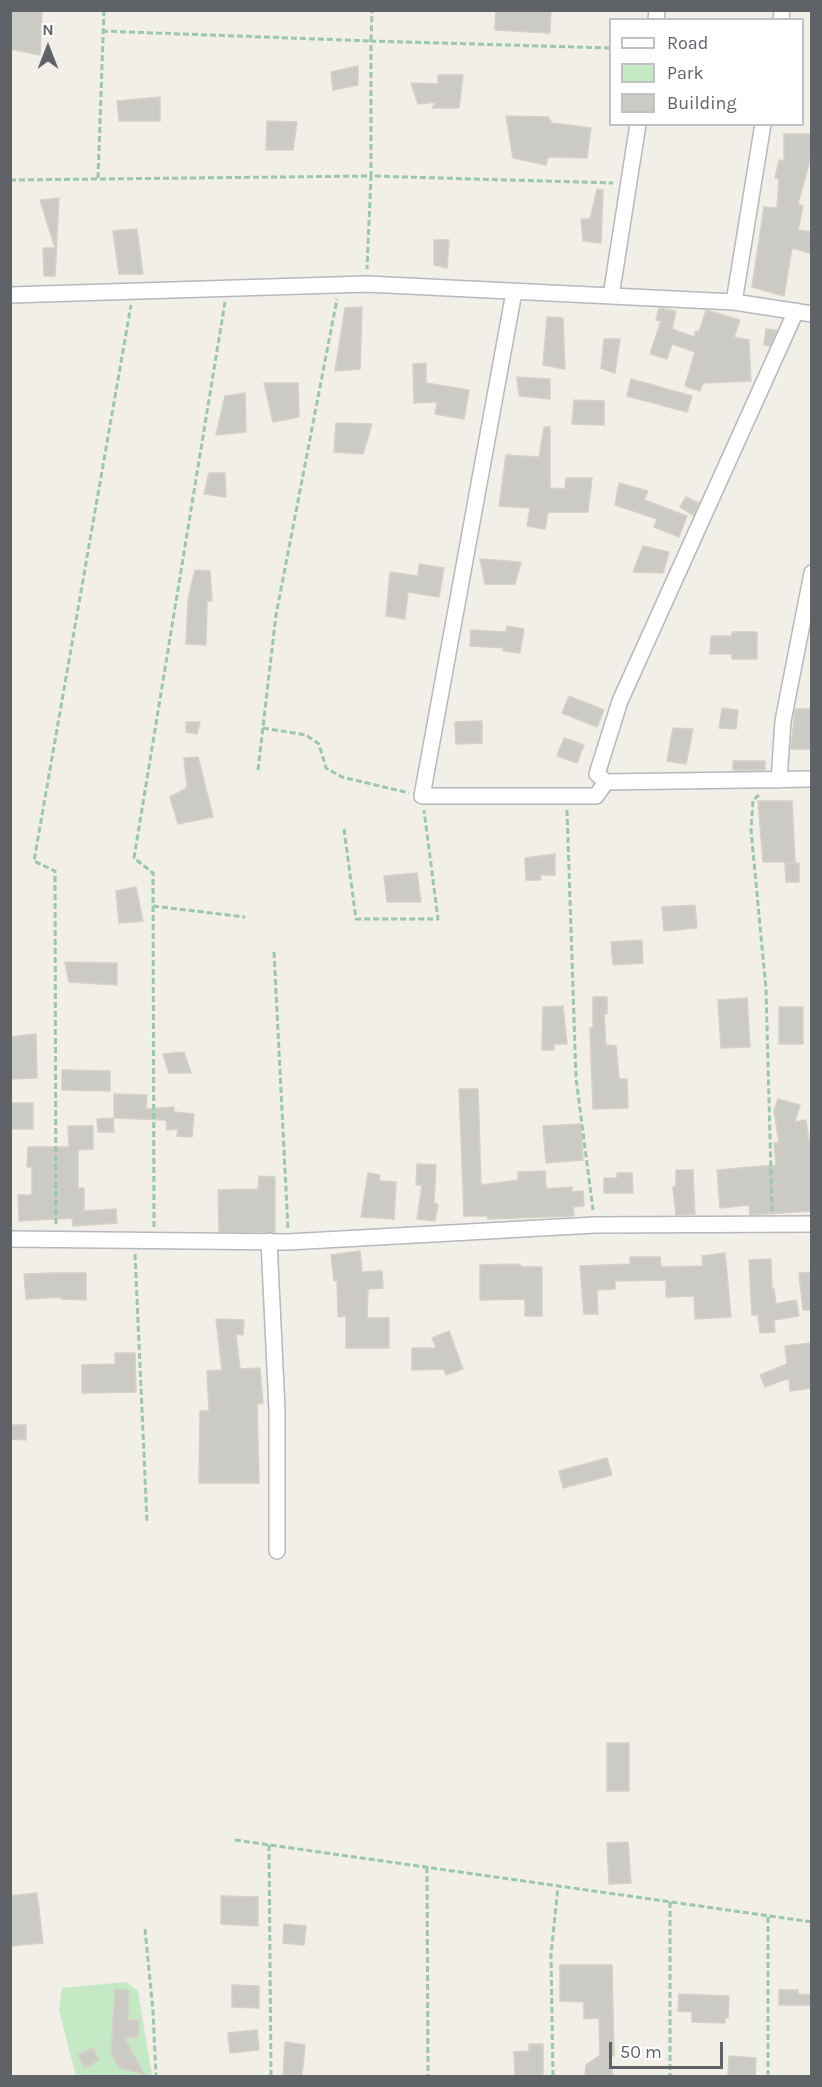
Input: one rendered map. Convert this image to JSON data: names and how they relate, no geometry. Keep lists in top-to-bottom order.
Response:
{
  "legend": ["Road", "Park", "Building"],
  "scale_bar": "50 m",
  "north": "top"
}
